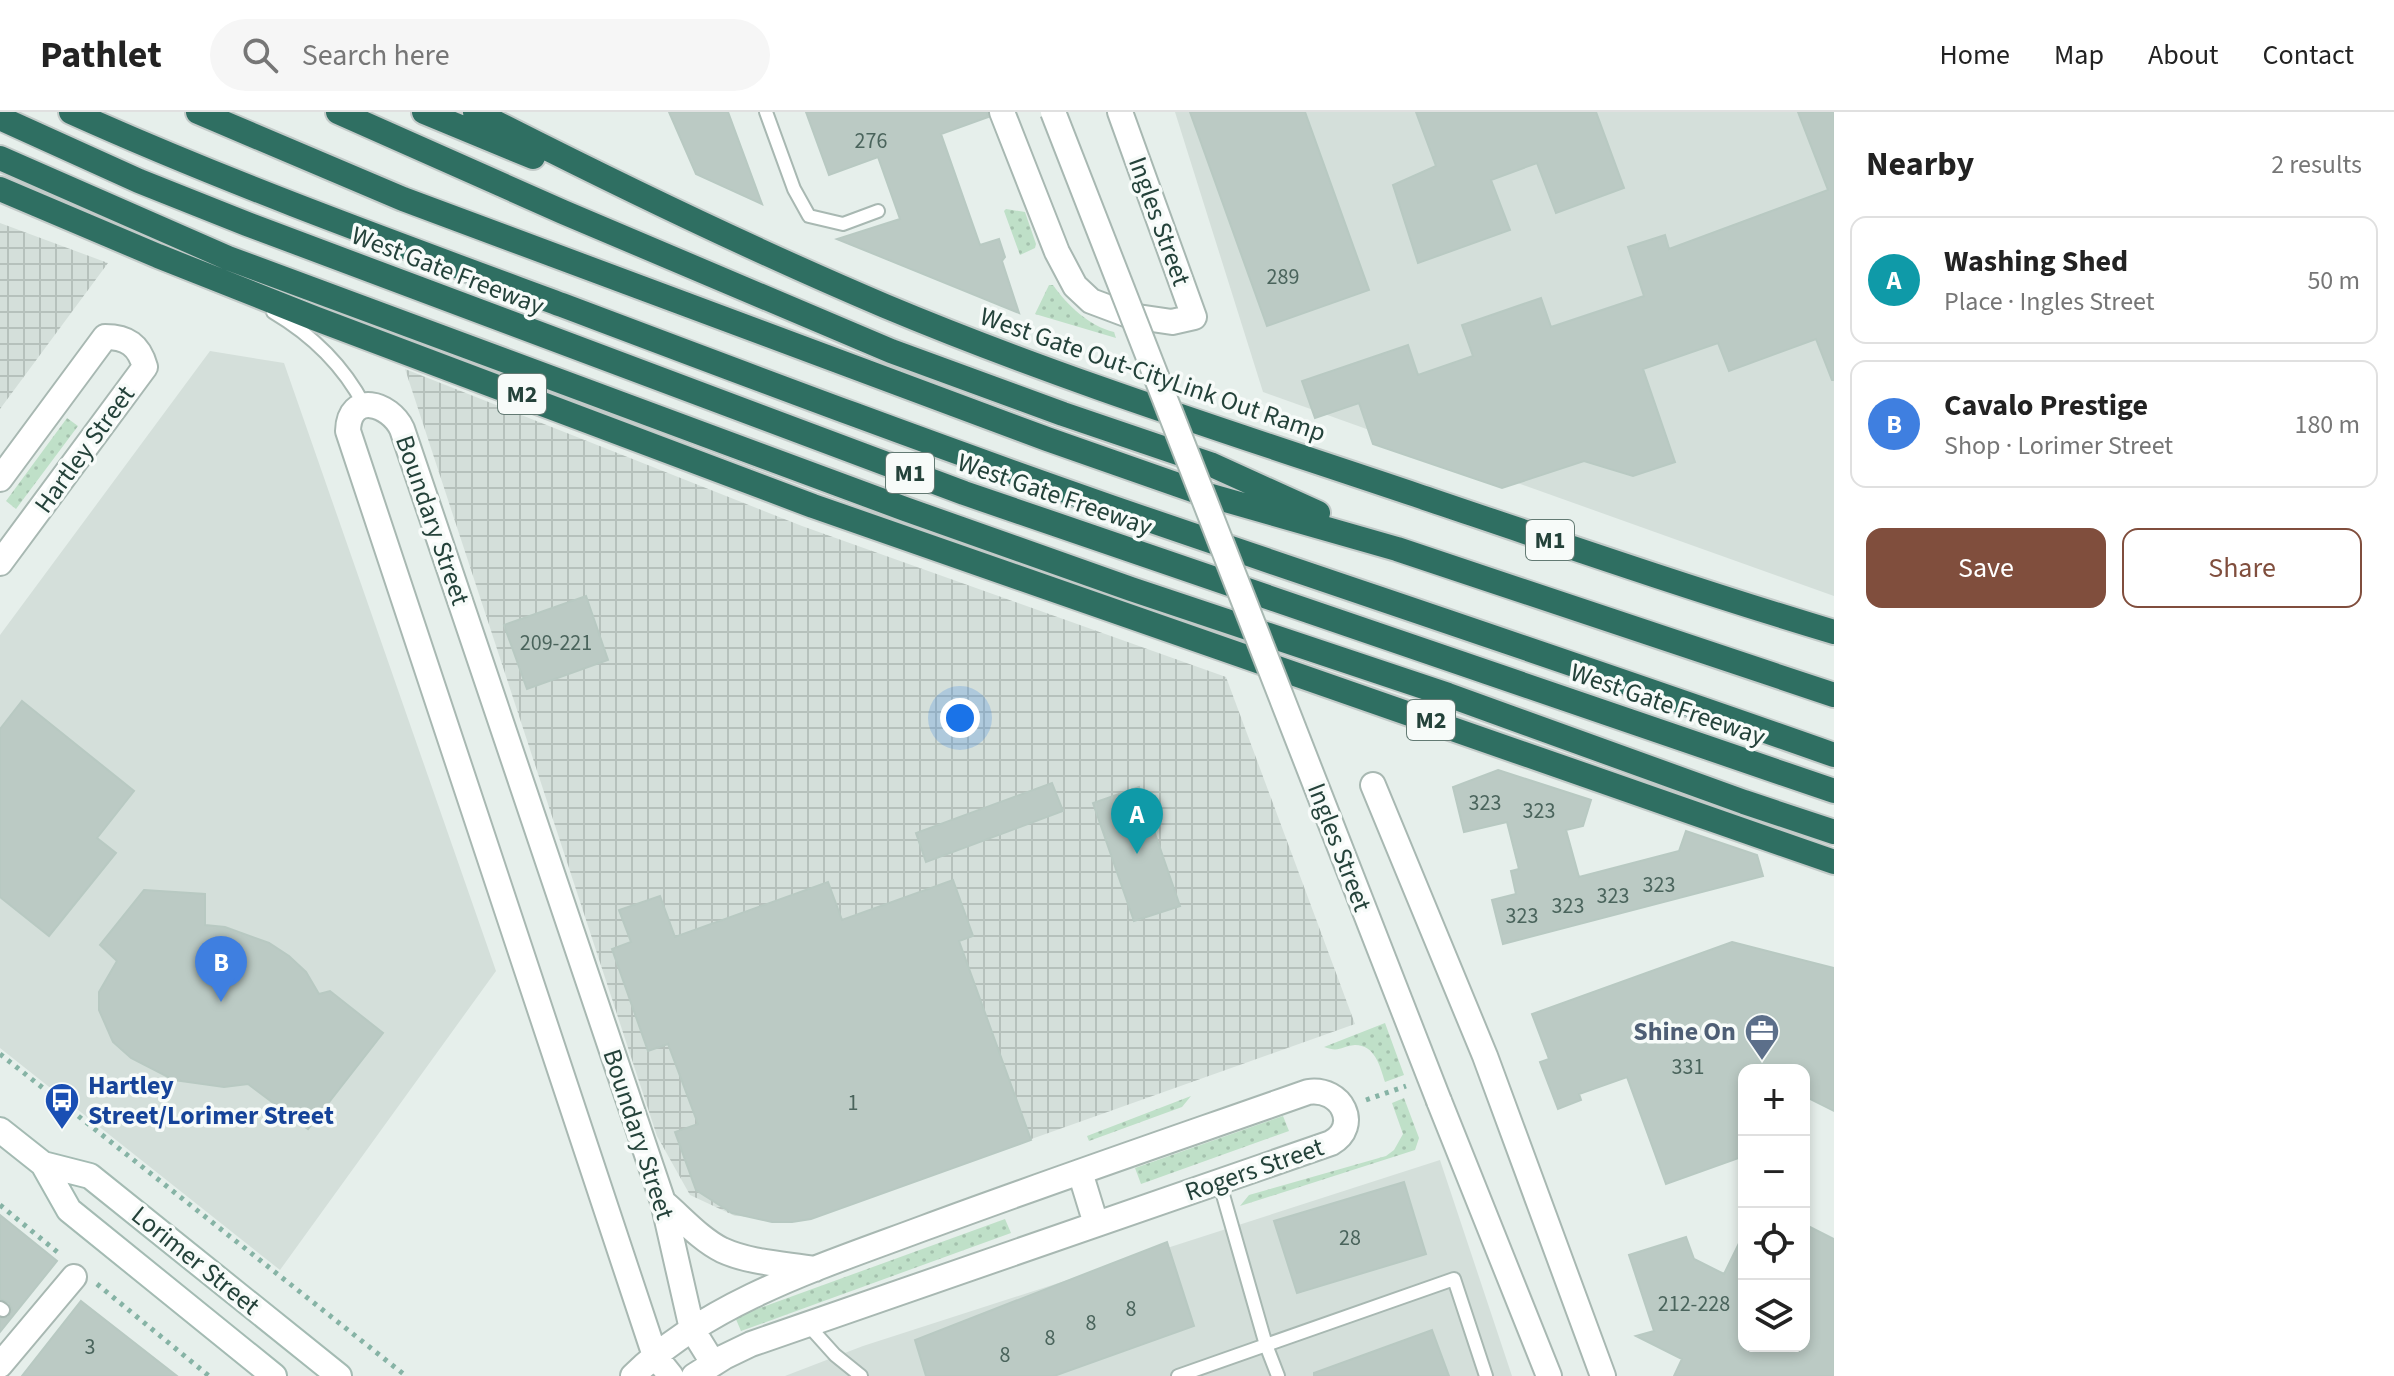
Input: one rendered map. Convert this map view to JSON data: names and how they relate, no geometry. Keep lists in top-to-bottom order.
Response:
{
  "streets": {
    "highway": [
      "West Gate Freeway",
      "West Gate Out-CityLink Out Ramp",
      "M2",
      "M1"
    ],
    "street": [
      "Ingles Street",
      "Hartley Street",
      "Boundary Street",
      "Rogers Street",
      "Lorimer Street"
    ]
  },
  "crossings": [
    ["Boundary Street", "Rogers Street"]
  ],
  "places": {
    "office": ["Shine On"],
    "bus stop": ["Hartley Street/Lorimer Street"]
  },
  "house_numbers": [
    "276",
    "289",
    "209-221",
    "323",
    "323",
    "323",
    "323",
    "323",
    "323",
    "331",
    "1",
    "28",
    "212-228",
    "8",
    "8",
    "8",
    "3",
    "8"
  ],
  "page": {
    "header": "Pathlet",
    "search": "Search here",
    "nav": [
      "Home",
      "Map",
      "About",
      "Contact"
    ],
    "heading": ["Nearby", "2 results"],
    "list": [
      {
        "mark": "A",
        "name": "Washing Shed",
        "note": "Place · Ingles Street",
        "value": "50 m"
      },
      {
        "mark": "B",
        "name": "Cavalo Prestige",
        "note": "Shop · Lorimer Street",
        "value": "180 m"
      }
    ],
    "buttons": ["Save", "Share"],
    "pins": ["A", "B"],
    "map_buttons": ["+", "−"]
  }
}
